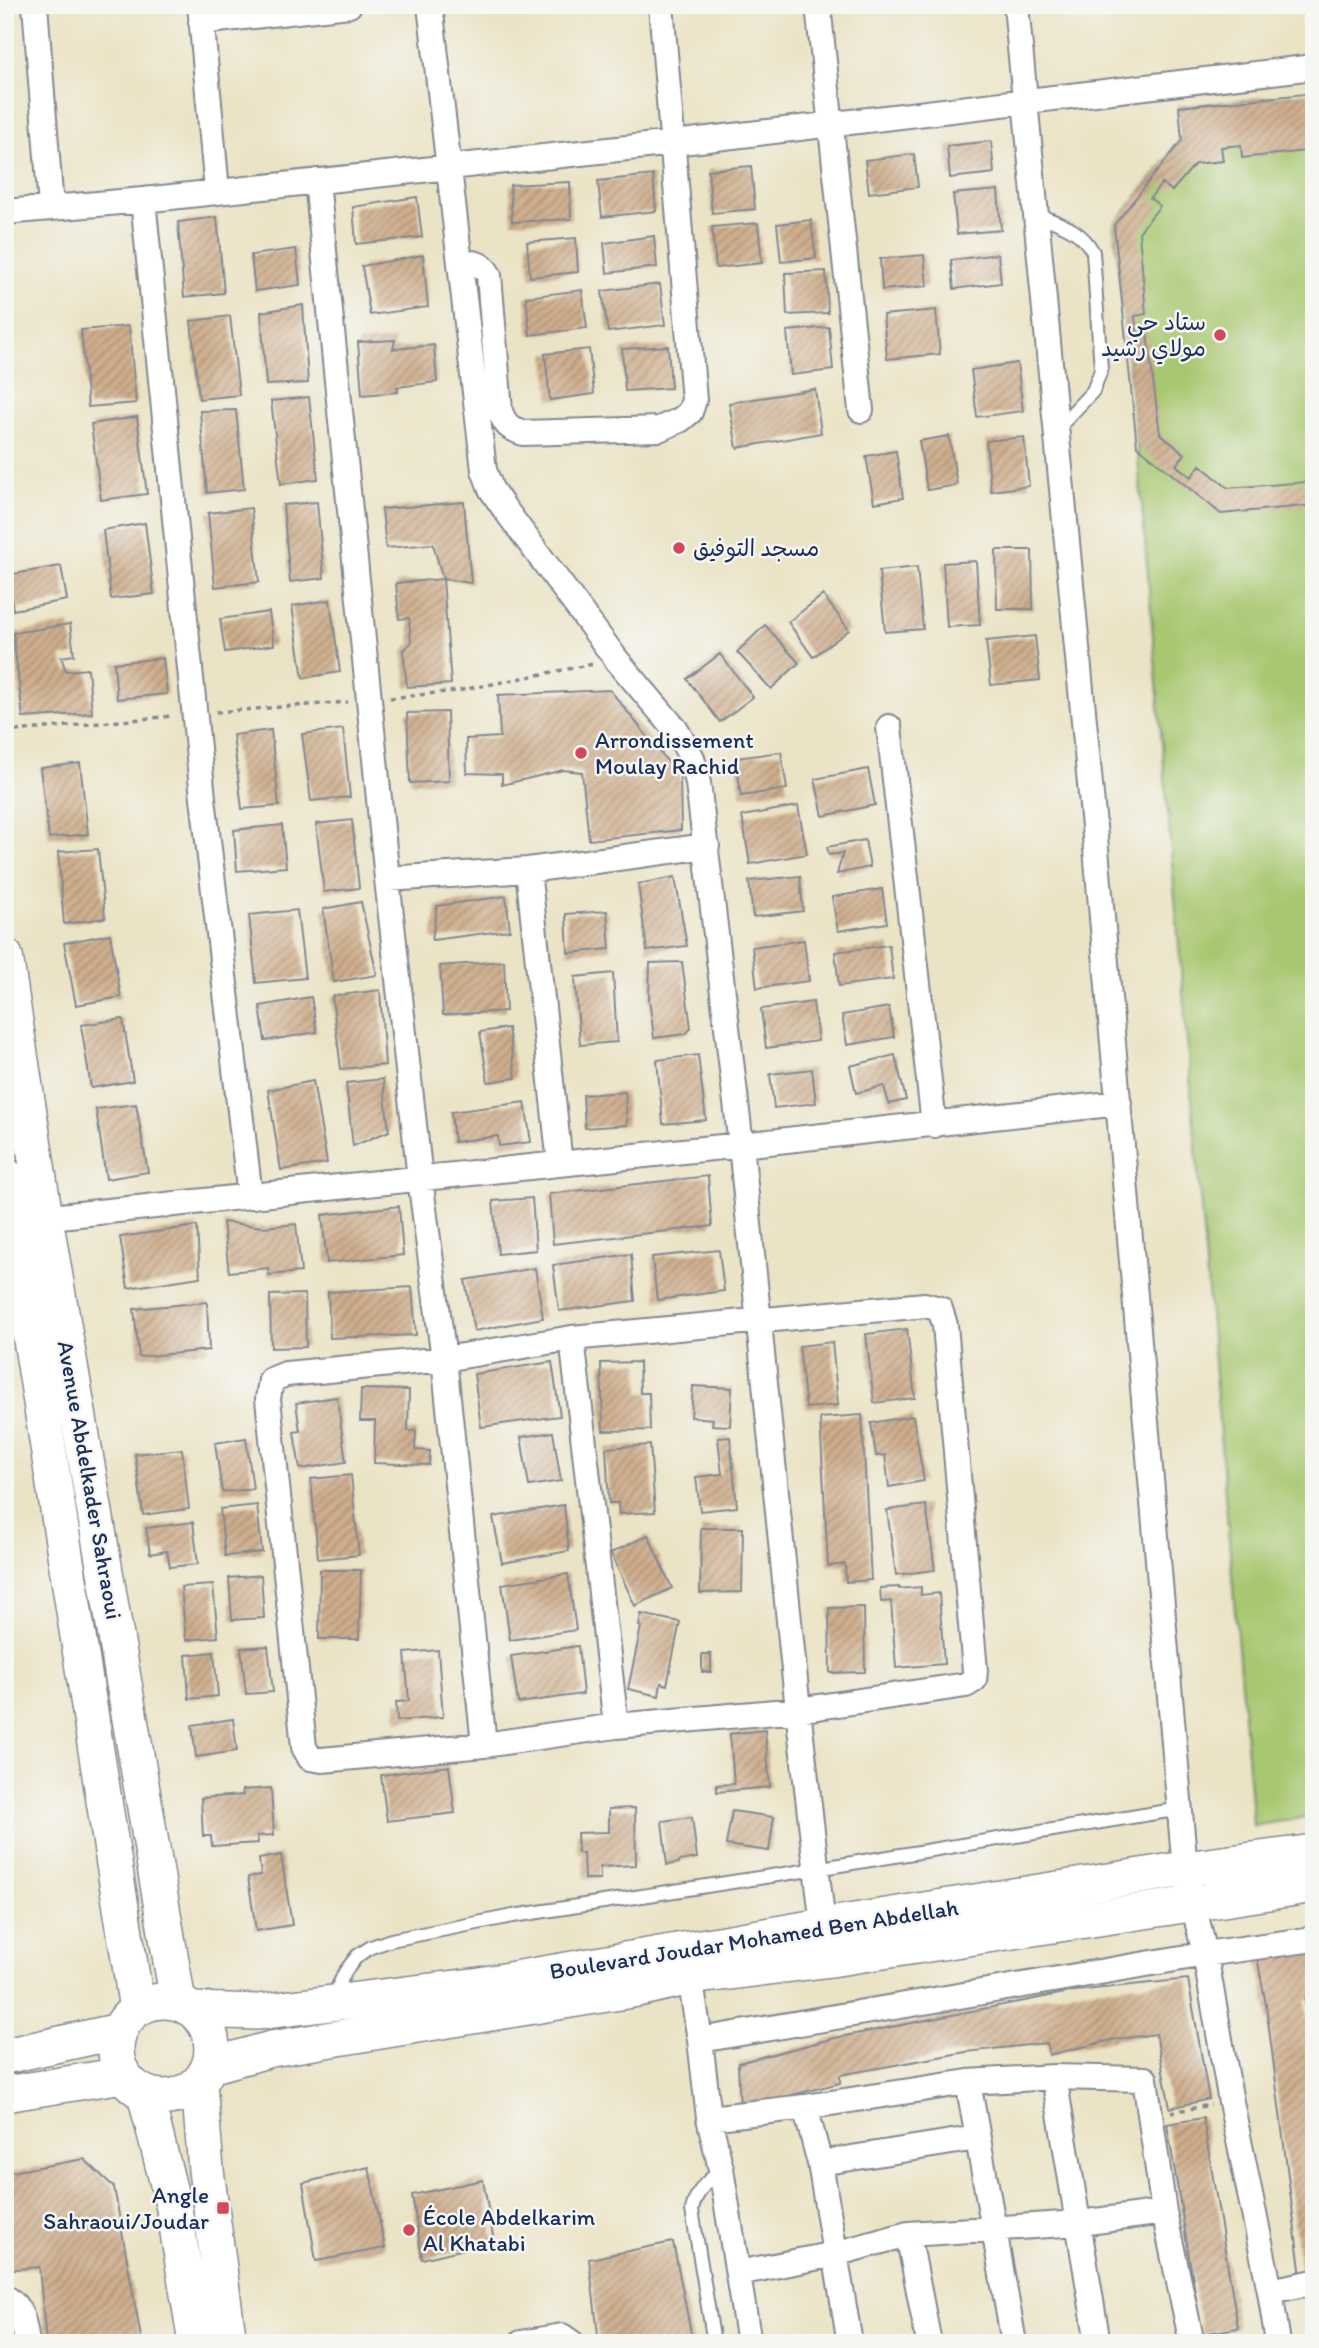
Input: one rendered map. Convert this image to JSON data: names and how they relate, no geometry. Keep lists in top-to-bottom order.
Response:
{
  "streets": {
    "main road": ["Avenue Abdelkader Sahraoui", "Boulevard Joudar Mohamed Ben Abdellah"]
  },
  "crossings": [
    ["Avenue Abdelkader Sahraoui", "Boulevard Joudar Mohamed Ben Abdellah"]
  ],
  "places": {
    "other": [
      "ستاد حي مولاي رشيد",
      "مسجد التوفيق",
      "Arrondissement Moulay Rachid",
      "École Abdelkarim Al Khatabi"
    ],
    "transit": ["Angle Sahraoui/Joudar"]
  }
}
